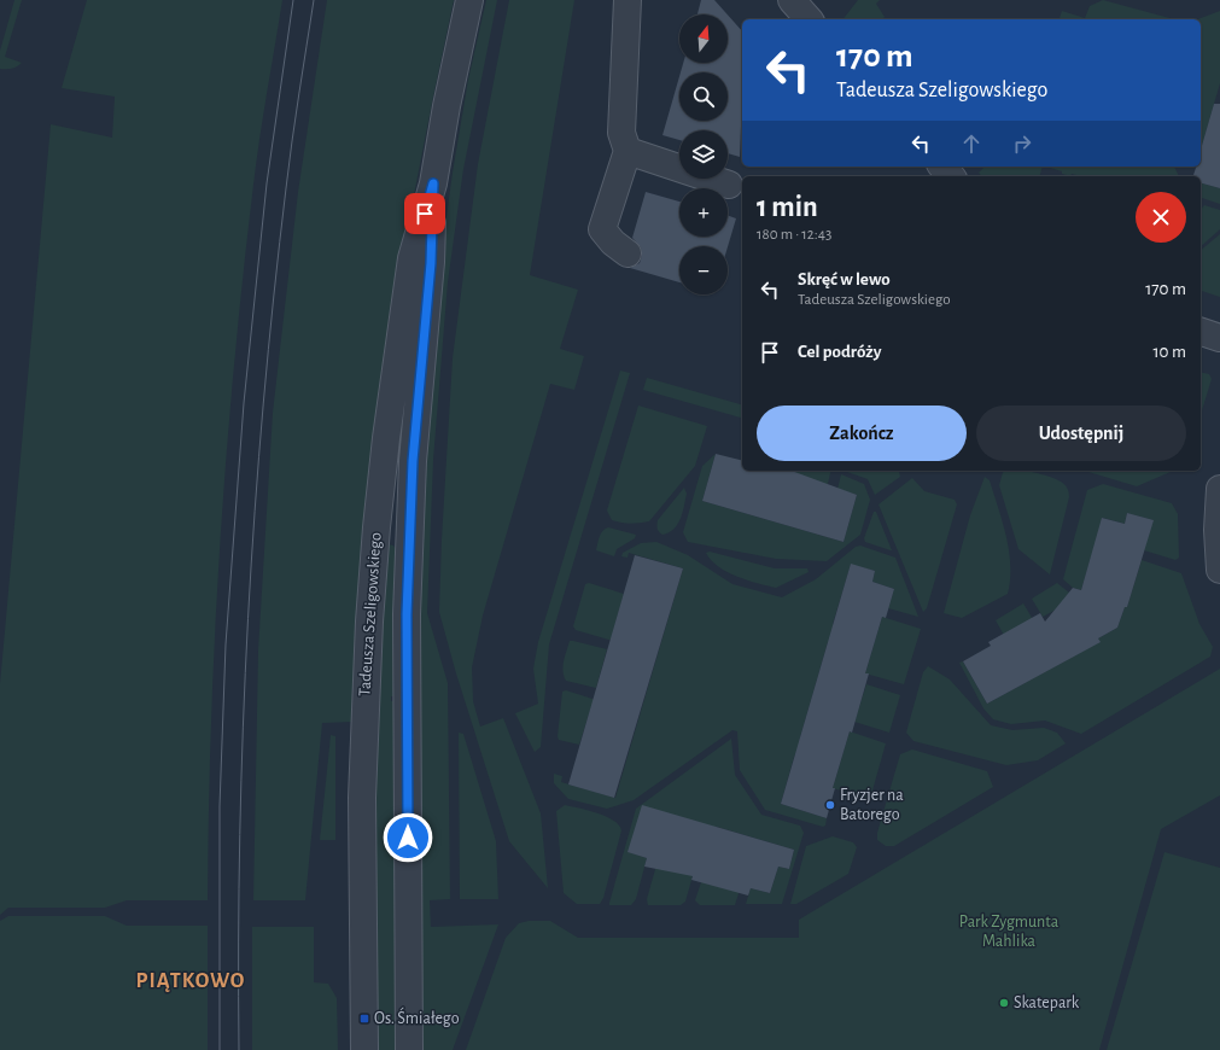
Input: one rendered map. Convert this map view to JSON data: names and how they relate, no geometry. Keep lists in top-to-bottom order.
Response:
{
  "streets": {
    "street": ["Tadeusza Szeligowskiego"]
  },
  "districts": ["PIĄTKOWO"],
  "parks": ["Park Zygmunta Mahlika"],
  "places": {
    "other": ["Fryzjer na Batorego", "Skatepark"],
    "transit": ["Os. Śmiałego"]
  },
  "north": "top",
  "page": {
    "map_buttons": ["+", "−"],
    "turn": ["170 m", "Tadeusza Szeligowskiego"],
    "heading": ["1 min", "180 m · 12:43"],
    "list": [
      {
        "name": "Skręć w lewo",
        "note": "Tadeusza Szeligowskiego",
        "value": "170 m"
      },
      {
        "name": "Cel podróży",
        "value": "10 m"
      }
    ],
    "buttons": ["Zakończ", "Udostępnij"]
  }
}
